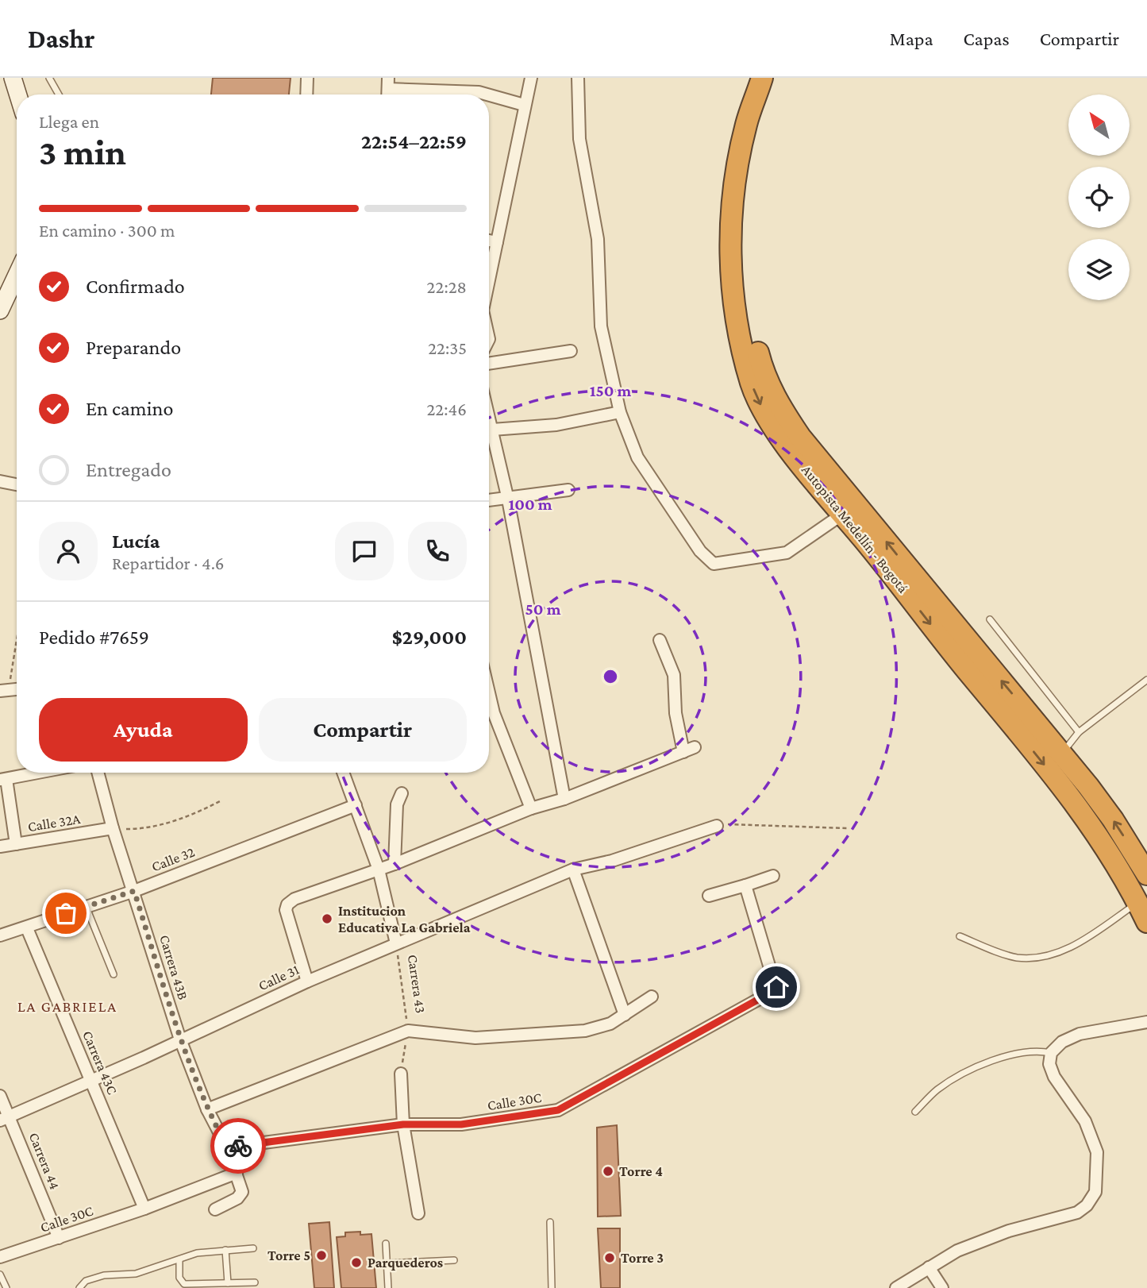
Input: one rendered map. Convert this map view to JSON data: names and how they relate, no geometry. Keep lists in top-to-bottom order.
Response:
{
  "streets": {
    "highway": ["Autopista Medellín - Bogotá"],
    "street": [
      "Calle 32A",
      "Calle 32",
      "Carrera 43B",
      "Calle 31",
      "Carrera 43",
      "Carrera 43C",
      "Calle 30C",
      "Carrera 44"
    ]
  },
  "crossings": [
    ["Calle 32A", "Carrera 43B"],
    ["Calle 32", "Carrera 43B"],
    ["Calle 32", "Carrera 43"],
    ["Calle 32", "Carrera 43C"],
    ["Carrera 43B", "Calle 31"],
    ["Carrera 43B", "Calle 30C"],
    ["Calle 31", "Carrera 43"],
    ["Calle 31", "Carrera 43C"],
    ["Calle 31", "Carrera 44"],
    ["Carrera 43C", "Calle 30C"],
    ["Calle 30C", "Carrera 44"]
  ],
  "districts": ["LA GABRIELA"],
  "places": [
    "Institucion Educativa La Gabriela",
    "Torre 4",
    "Torre 5",
    "Torre 3",
    "Parquederos"
  ],
  "north": "top left",
  "page": {
    "header": "Dashr",
    "nav": ["Mapa", "Capas", "Compartir"],
    "heading": ["3 min", "Llega en", "22:54–22:59"],
    "panel": [
      "Lucía",
      "Repartidor · 4.6",
      "Pedido #7659",
      "$29,000"
    ],
    "bar": "En camino · 300 m",
    "list": [
      ["Confirmado", "22:28"],
      ["Preparando", "22:35"],
      ["En camino", "22:46"],
      "Entregado"
    ],
    "buttons": ["Ayuda", "Compartir"]
  },
  "rings": ["150 m", "100 m", "50 m"]
}
